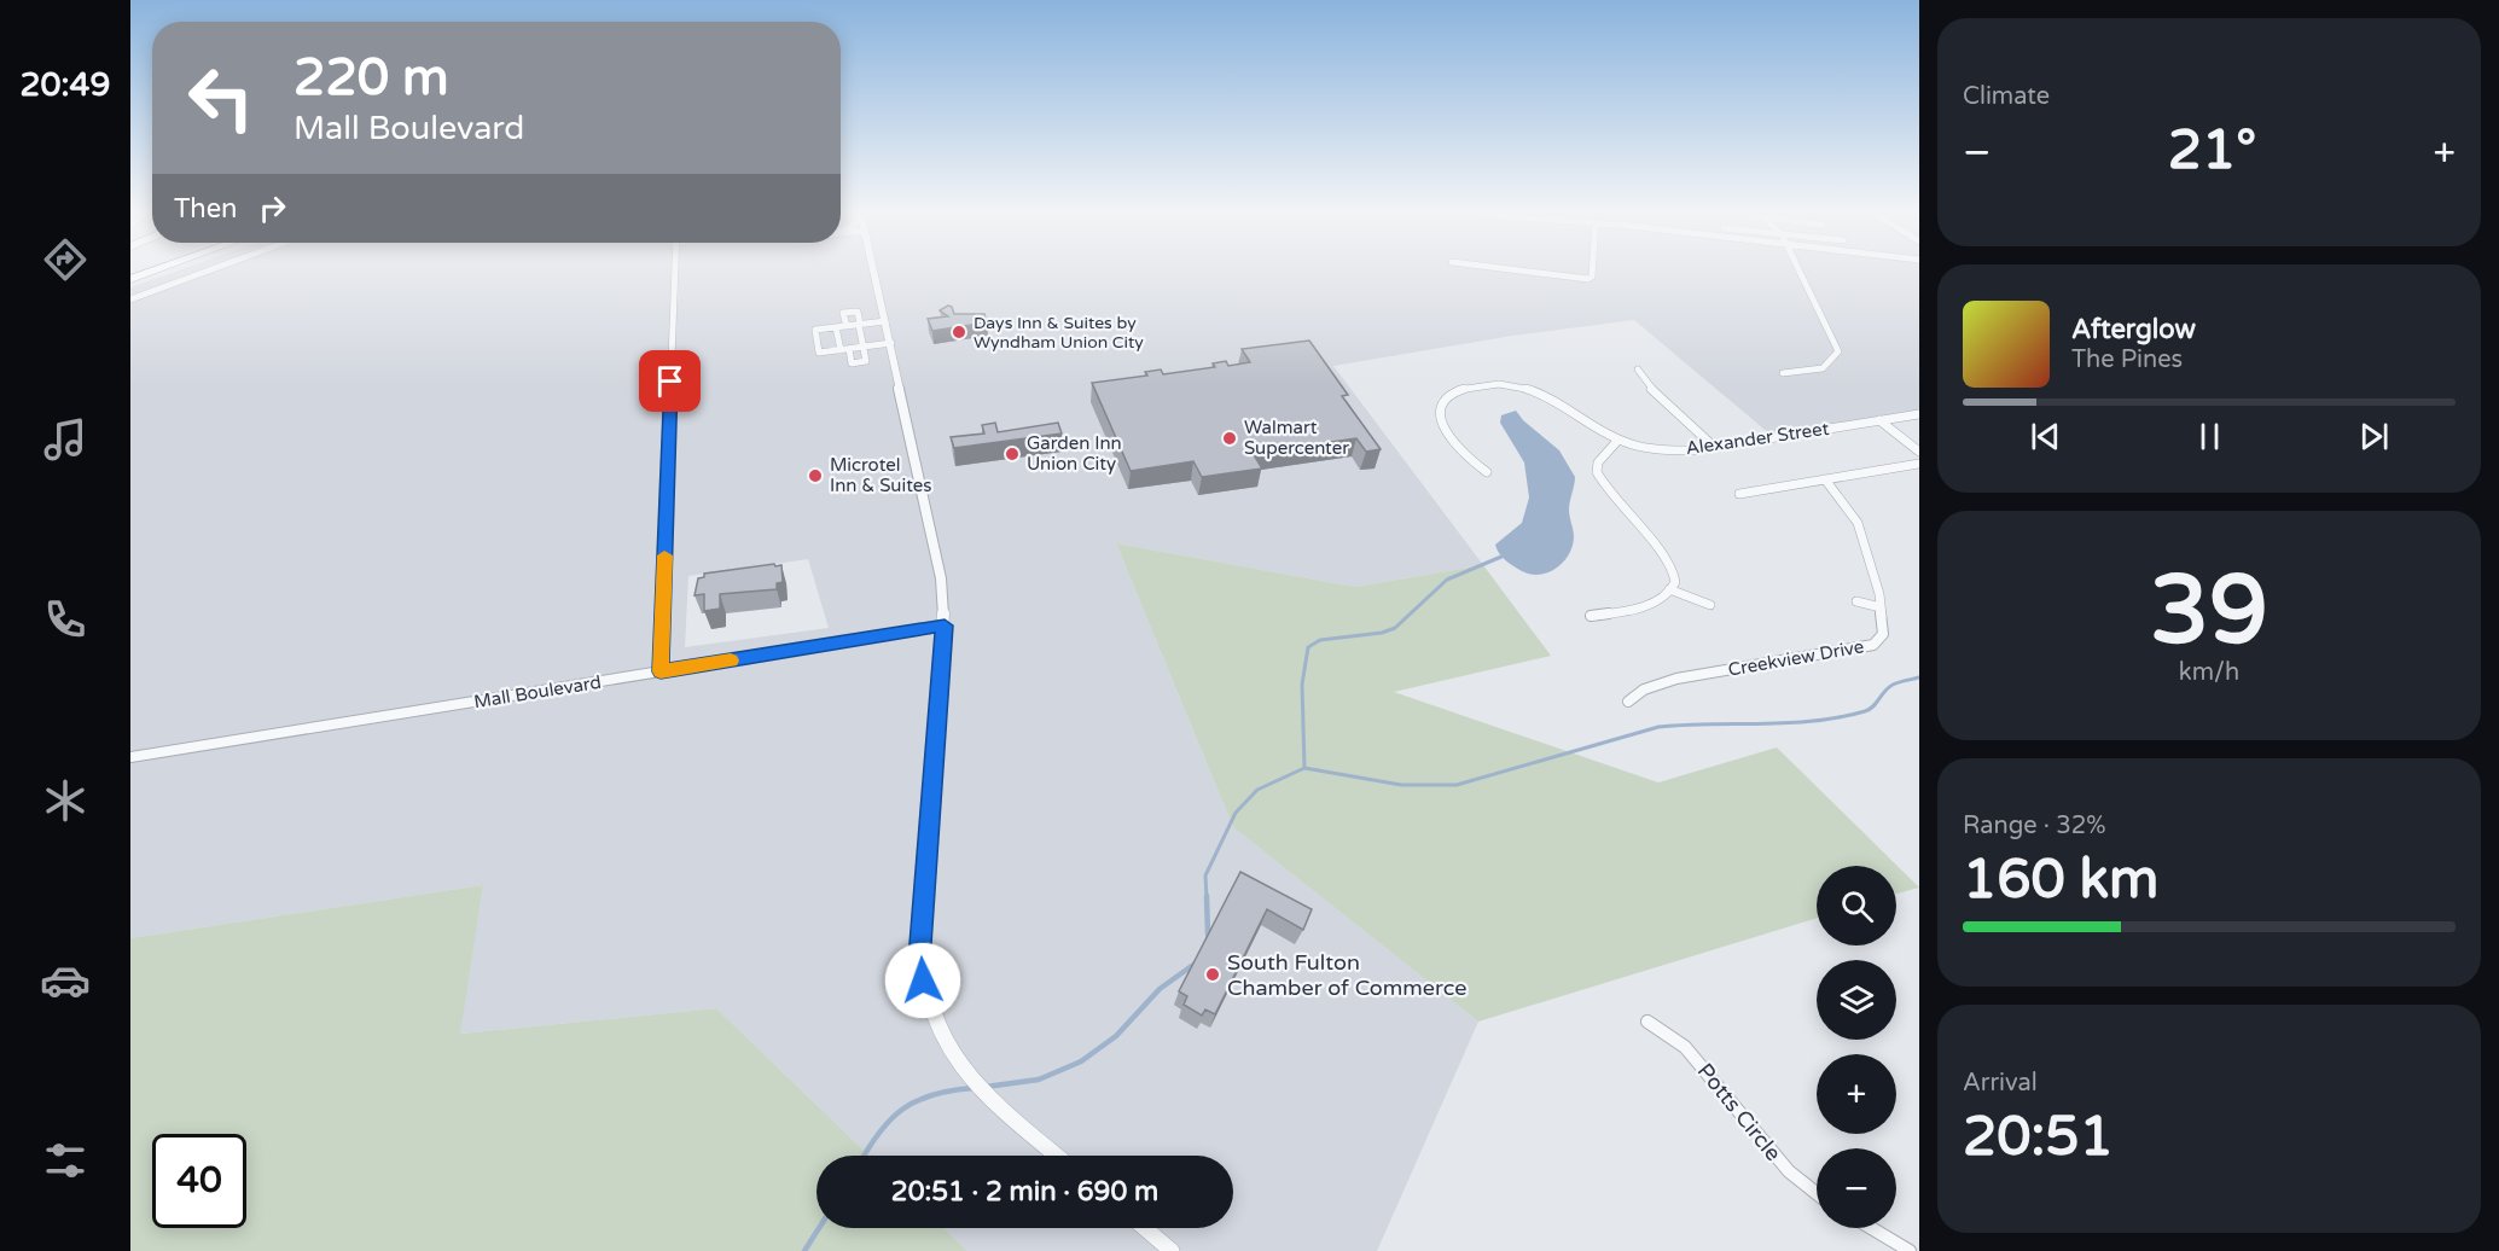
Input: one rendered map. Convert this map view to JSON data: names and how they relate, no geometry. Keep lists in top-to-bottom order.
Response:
{
  "streets": {
    "street": [
      "Alexander Street",
      "Creekview Drive",
      "Mall Boulevard",
      "Potts Circle"
    ]
  },
  "places": [
    "Days Inn & Suites by Wyndham Union City",
    "Walmart Supercenter",
    "Garden Inn Union City",
    "Microtel Inn & Suites",
    "South Fulton Chamber of Commerce"
  ],
  "page": {
    "tabs": "20:49",
    "tile": [
      "Climate",
      ["39", "km/h"],
      ["Range · 32%", "160 km"],
      ["Arrival", "20:51"]
    ],
    "turn": ["220 m", "Mall Boulevard"],
    "heat": ["−", "21°", "+"],
    "then": "Then",
    "song": ["Afterglow", "The Pines"],
    "map_buttons": ["+", "−"],
    "limit": "40",
    "trip": "20:51 · 2 min · 690 m"
  }
}
